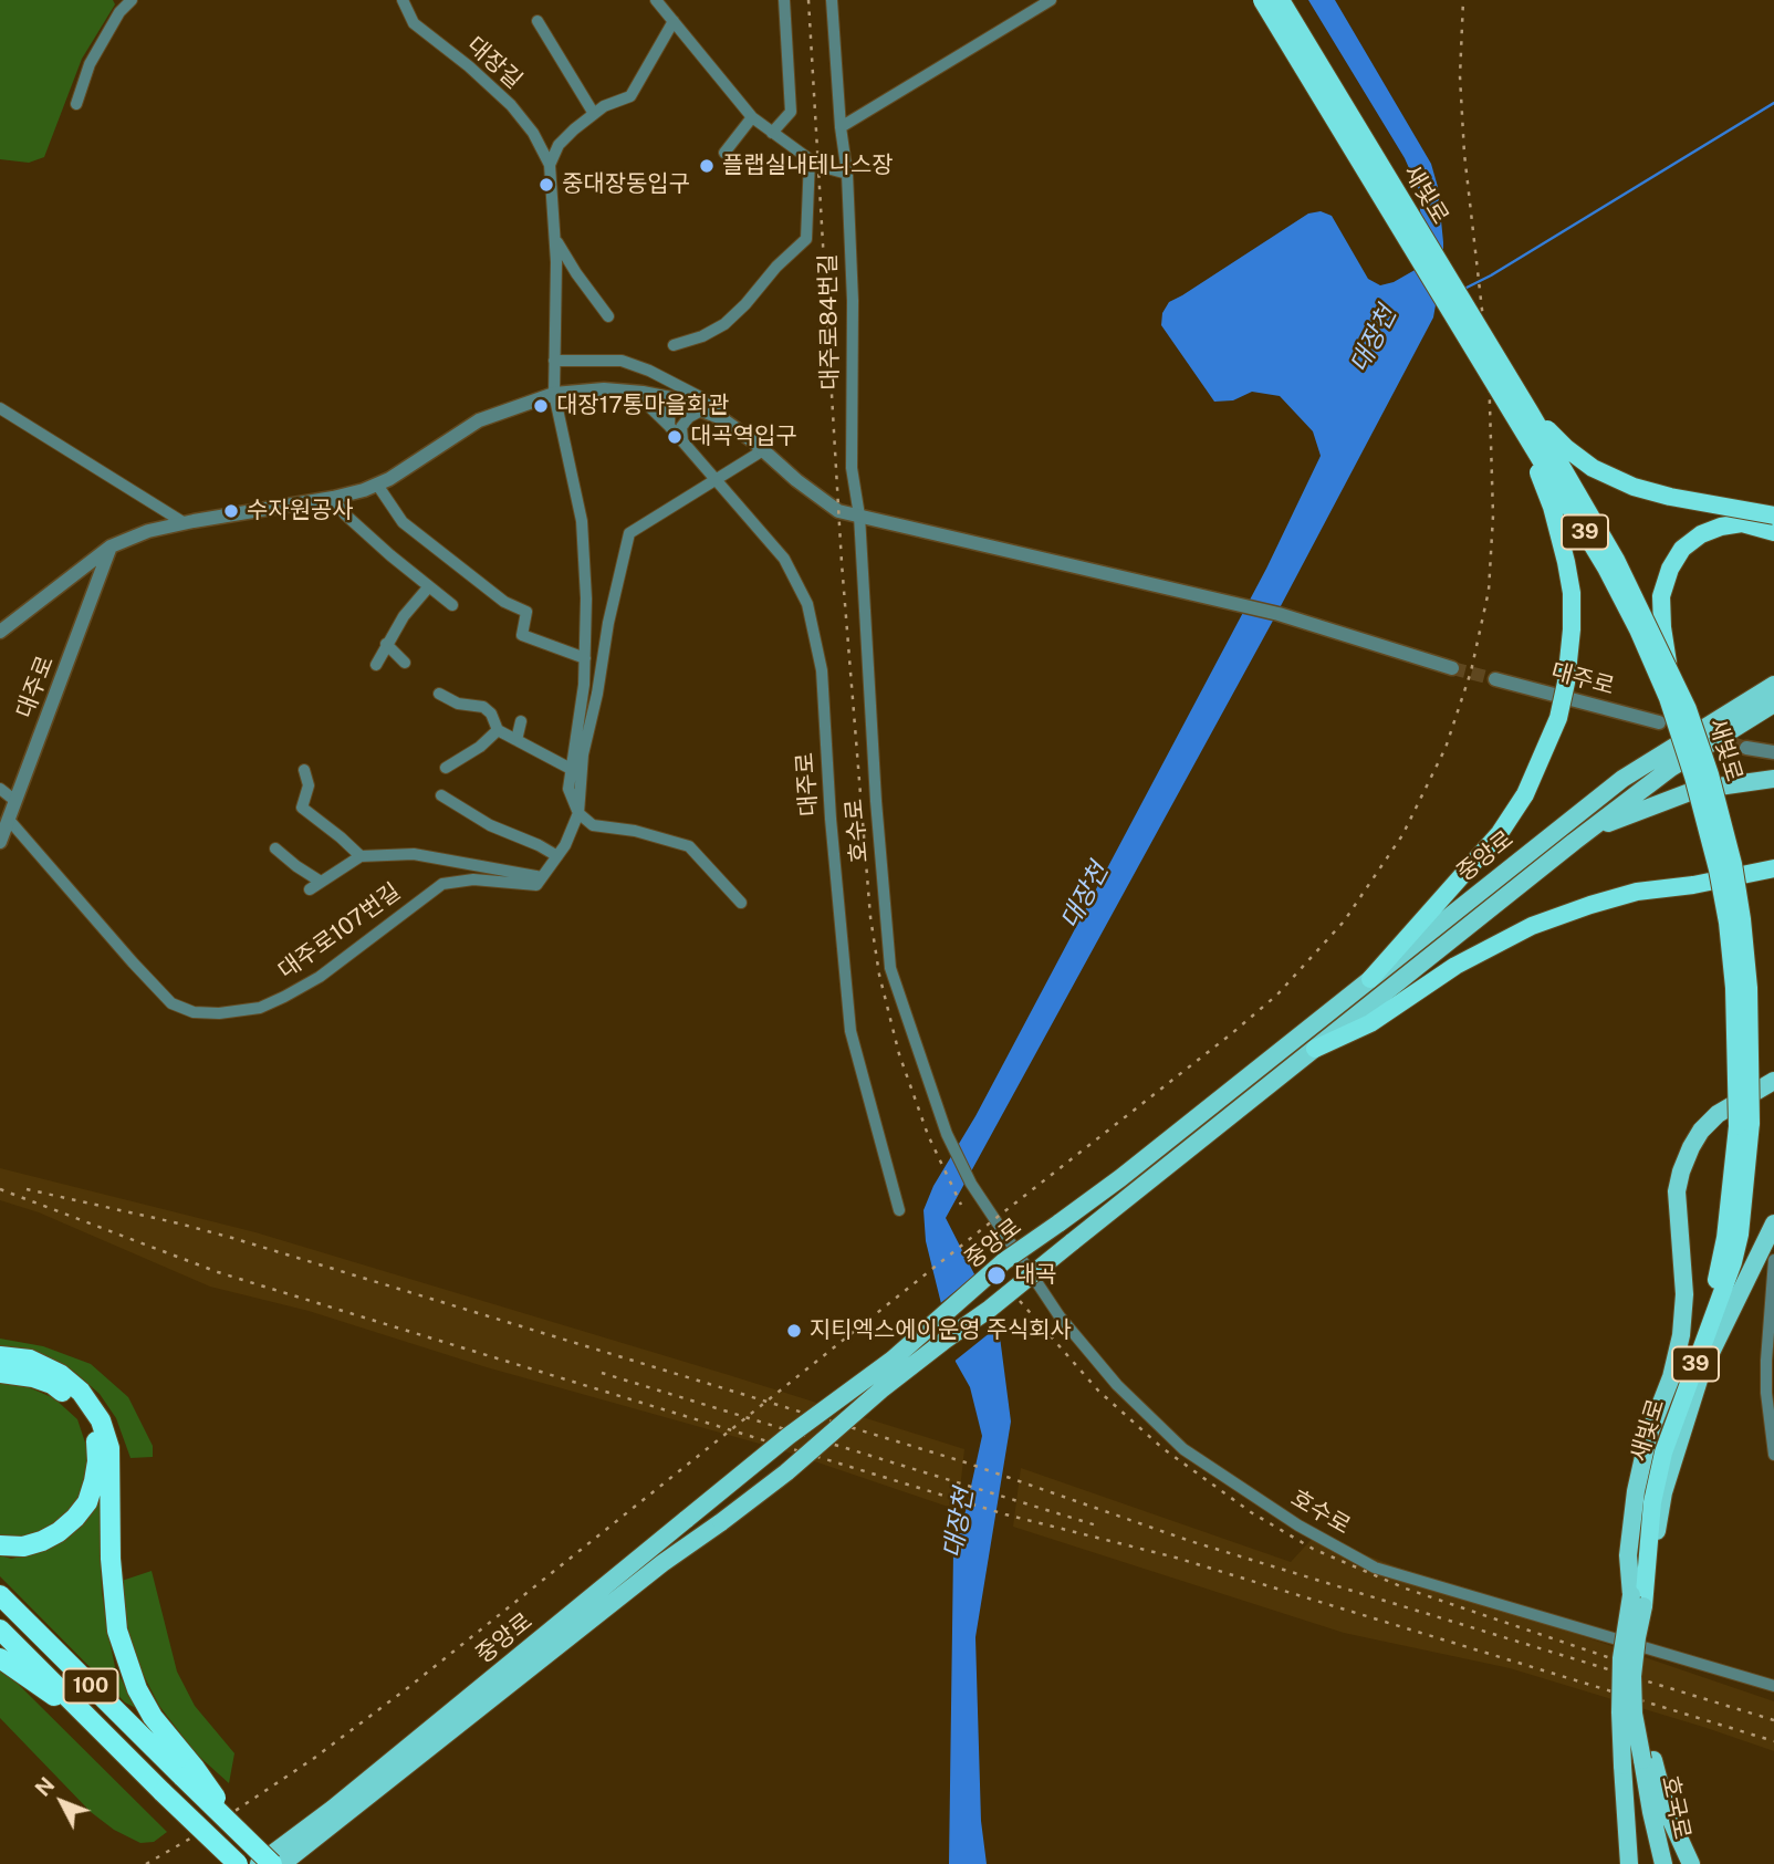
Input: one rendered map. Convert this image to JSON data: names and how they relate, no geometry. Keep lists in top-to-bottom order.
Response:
{
  "streets": {
    "highway": ["새빛로", "39", "100"],
    "main road": ["중앙로", "호국로"],
    "street": [
      "대장길",
      "대주로84번길",
      "대주로",
      "호수로",
      "대주로107번길"
    ]
  },
  "crossings": [
    ["새빛로", "39"],
    ["대주로84번길", "호수로"],
    ["39", "호국로"],
    ["대주로", "대주로107번길"]
  ],
  "water": ["대장천"],
  "places": [
    "플랩실내테니스장",
    "중대장동입구",
    "대장17통마을회관",
    "대곡역입구",
    "수자원공사",
    "대곡",
    "지티엑스에이운영 주식회사"
  ],
  "north": "top left"
}
